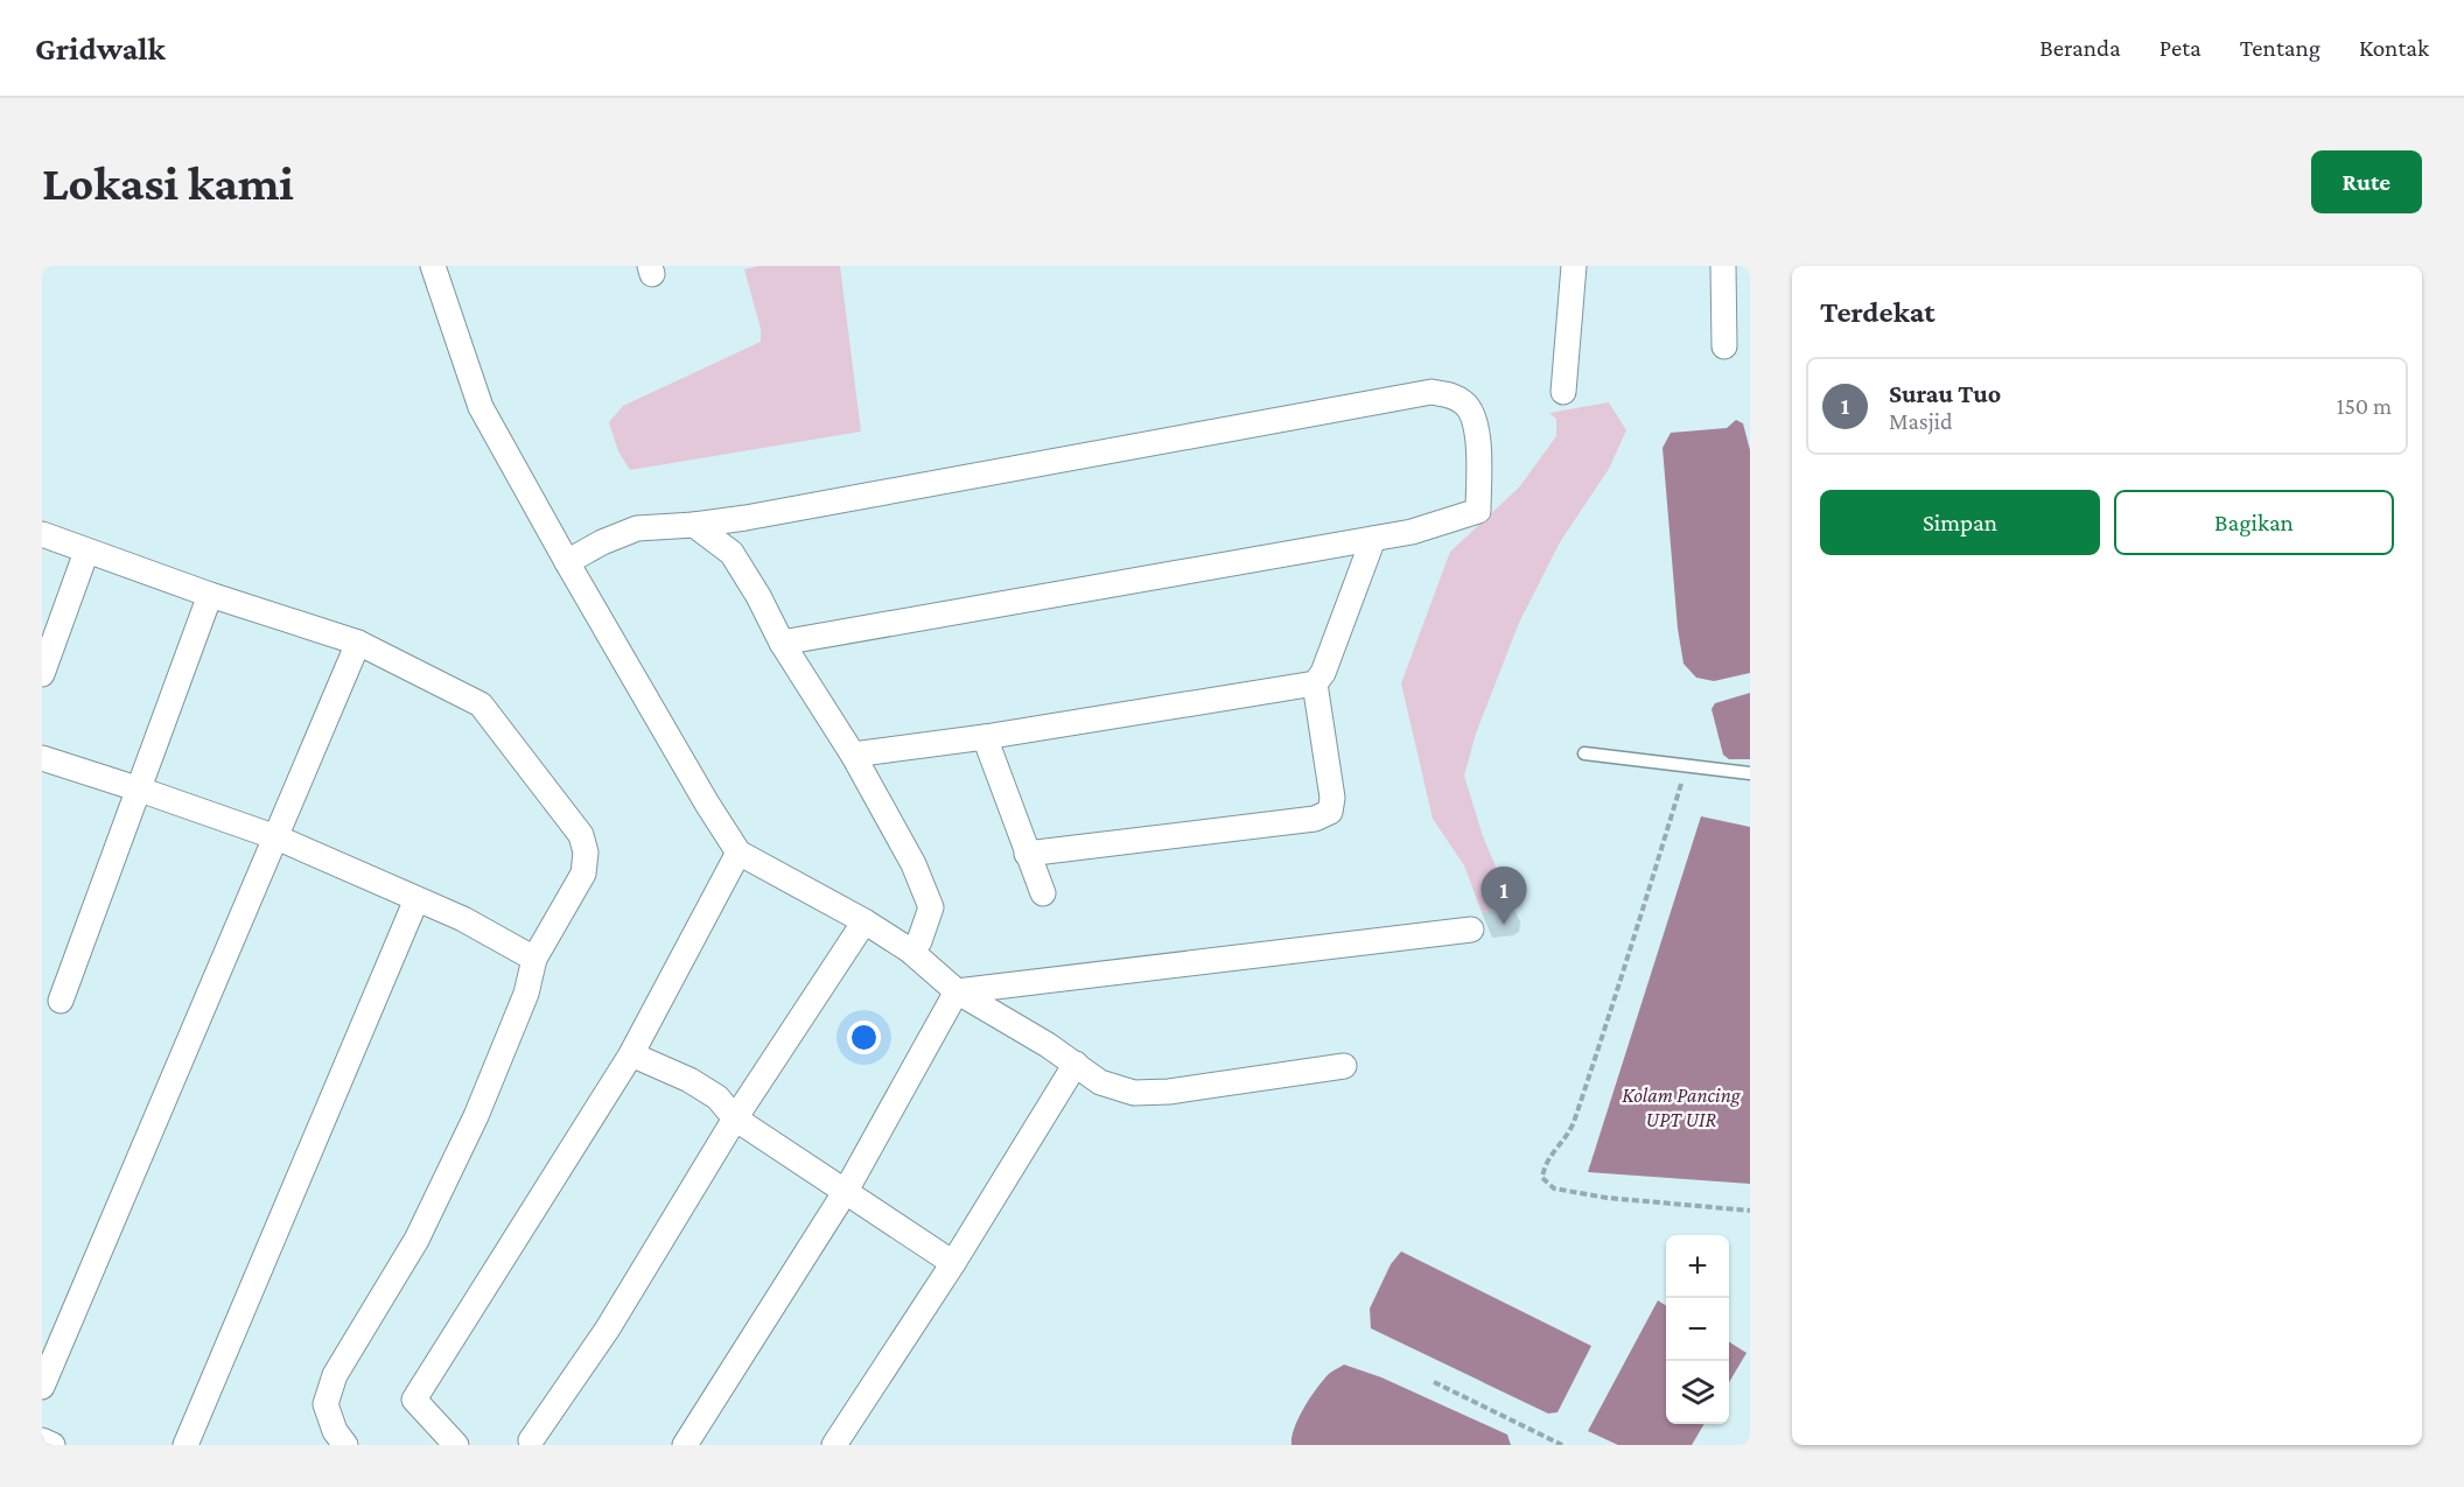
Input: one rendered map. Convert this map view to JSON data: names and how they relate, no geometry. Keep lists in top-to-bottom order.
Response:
{
  "water": ["Kolam Pancing UPT UIR"],
  "page": {
    "header": "Gridwalk",
    "nav": [
      "Beranda",
      "Peta",
      "Tentang",
      "Kontak"
    ],
    "buttons": [
      "Rute",
      ["Simpan", "Bagikan"]
    ],
    "title": "Lokasi kami",
    "heading": "Terdekat",
    "list": [
      {
        "mark": "1",
        "name": "Surau Tuo",
        "note": "Masjid",
        "value": "150 m"
      }
    ],
    "pins": "1",
    "map_buttons": ["+", "−"]
  }
}
